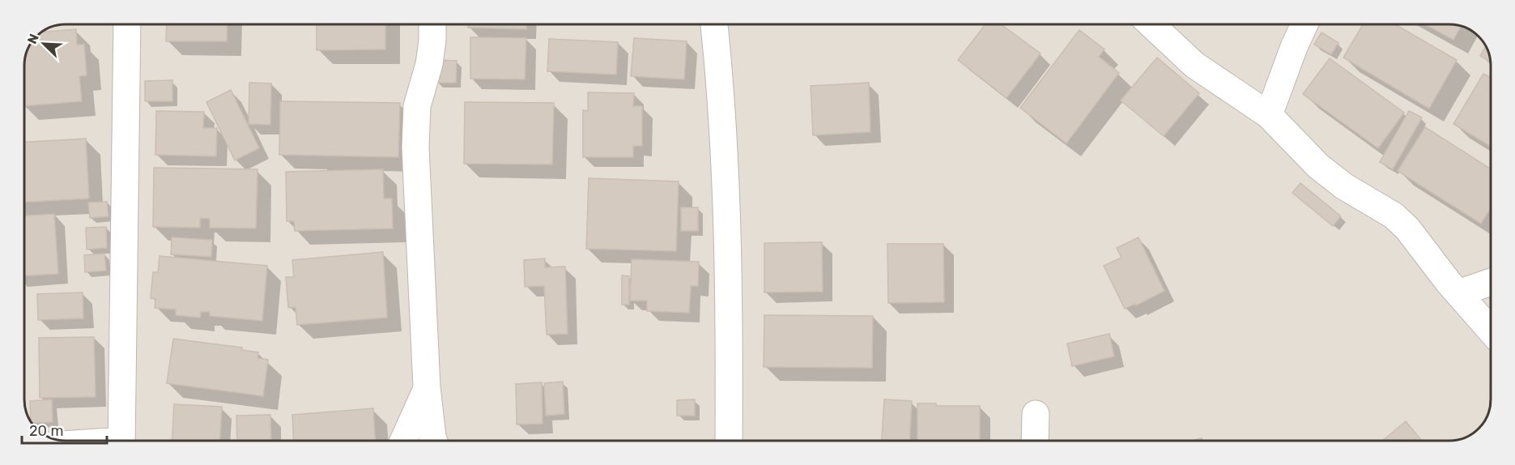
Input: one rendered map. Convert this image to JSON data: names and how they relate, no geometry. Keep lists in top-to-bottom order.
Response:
{
  "scale_bar": "20 m",
  "north": "top left"
}
